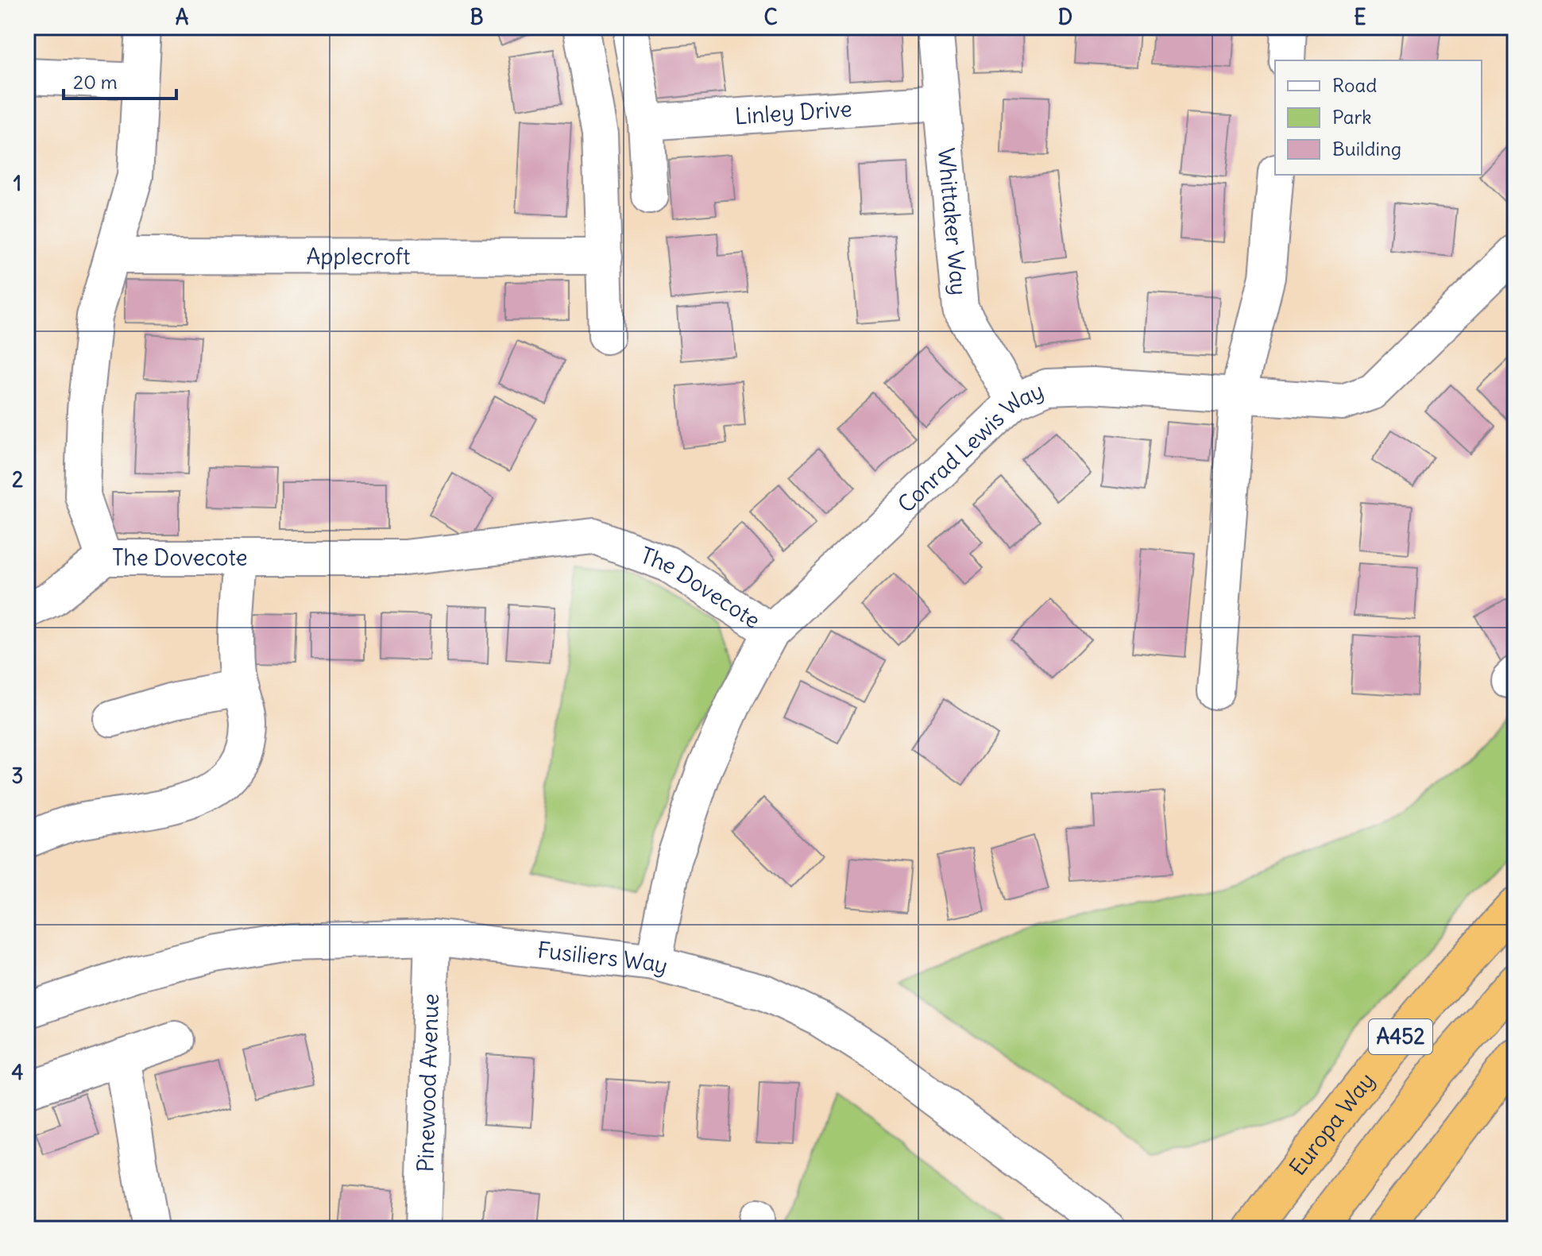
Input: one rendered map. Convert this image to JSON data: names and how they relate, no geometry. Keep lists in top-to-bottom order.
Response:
{
  "streets": {
    "highway": ["A452", "Europa Way"],
    "street": [
      "Linley Drive",
      "Whittaker Way",
      "Applecroft",
      "Conrad Lewis Way",
      "The Dovecote",
      "Fusiliers Way",
      "Pinewood Avenue"
    ]
  },
  "crossings": [
    ["Linley Drive", "Whittaker Way"],
    ["Whittaker Way", "Conrad Lewis Way"],
    ["Applecroft", "The Dovecote"],
    ["Conrad Lewis Way", "The Dovecote"],
    ["Conrad Lewis Way", "Fusiliers Way"],
    ["Fusiliers Way", "Pinewood Avenue"]
  ],
  "legend": ["Road", "Park", "Building"],
  "scale_bar": "20 m",
  "grid": {
    "columns": [
      "A",
      "B",
      "C",
      "D",
      "E"
    ],
    "rows": [
      "1",
      "2",
      "3",
      "4"
    ]
  }
}
